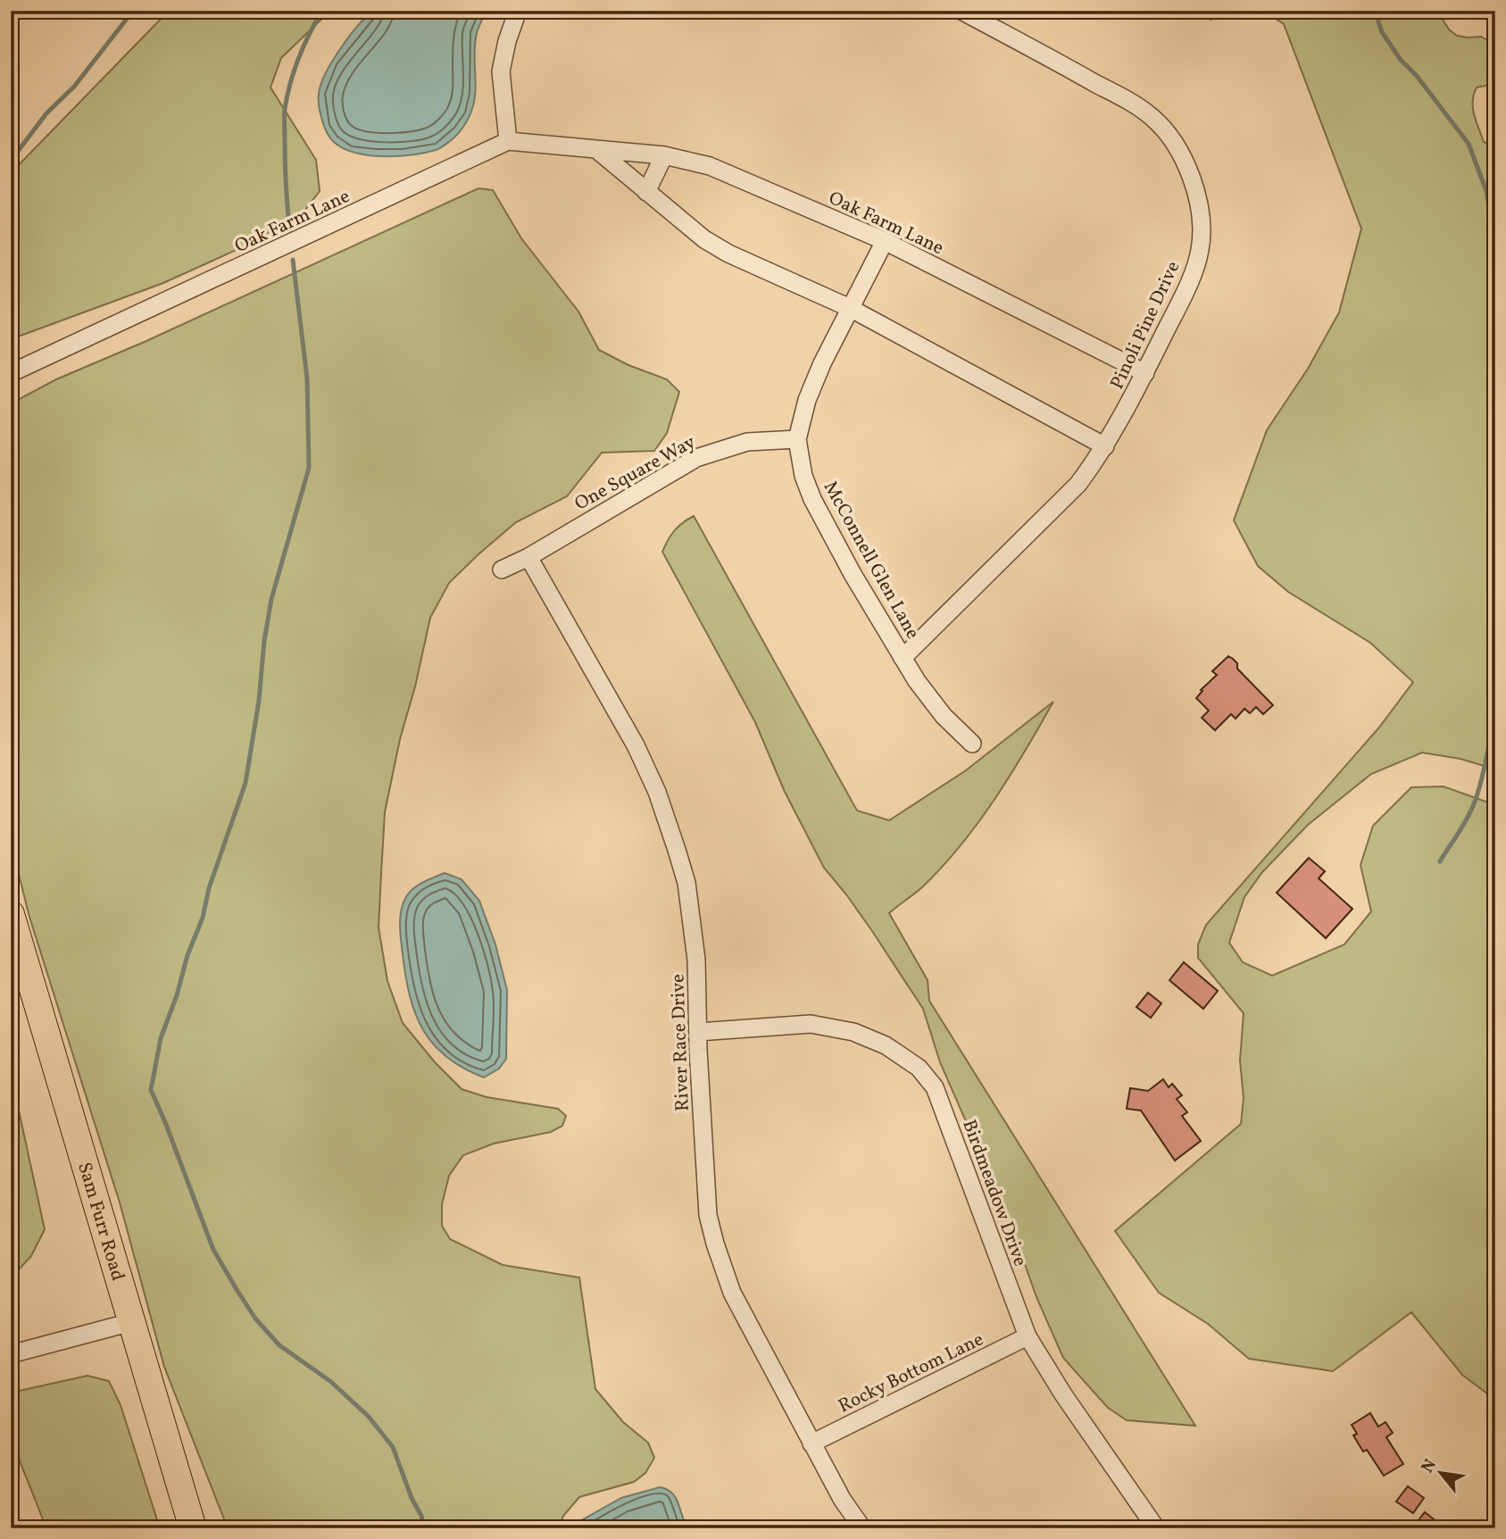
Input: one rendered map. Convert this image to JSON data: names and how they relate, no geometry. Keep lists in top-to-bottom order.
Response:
{
  "streets": {
    "main road": ["Sam Furr Road"],
    "street": [
      "Oak Farm Lane",
      "Pinoli Pine Drive",
      "One Square Way",
      "McConnell Glen Lane",
      "River Race Drive",
      "Birdmeadow Drive",
      "Rocky Bottom Lane"
    ]
  },
  "crossings": [
    ["Oak Farm Lane", "Pinoli Pine Drive"],
    ["Oak Farm Lane", "McConnell Glen Lane"],
    ["Pinoli Pine Drive", "McConnell Glen Lane"],
    ["One Square Way", "McConnell Glen Lane"],
    ["One Square Way", "River Race Drive"],
    ["River Race Drive", "Birdmeadow Drive"],
    ["River Race Drive", "Rocky Bottom Lane"],
    ["Birdmeadow Drive", "Rocky Bottom Lane"]
  ],
  "north": "top left"
}
